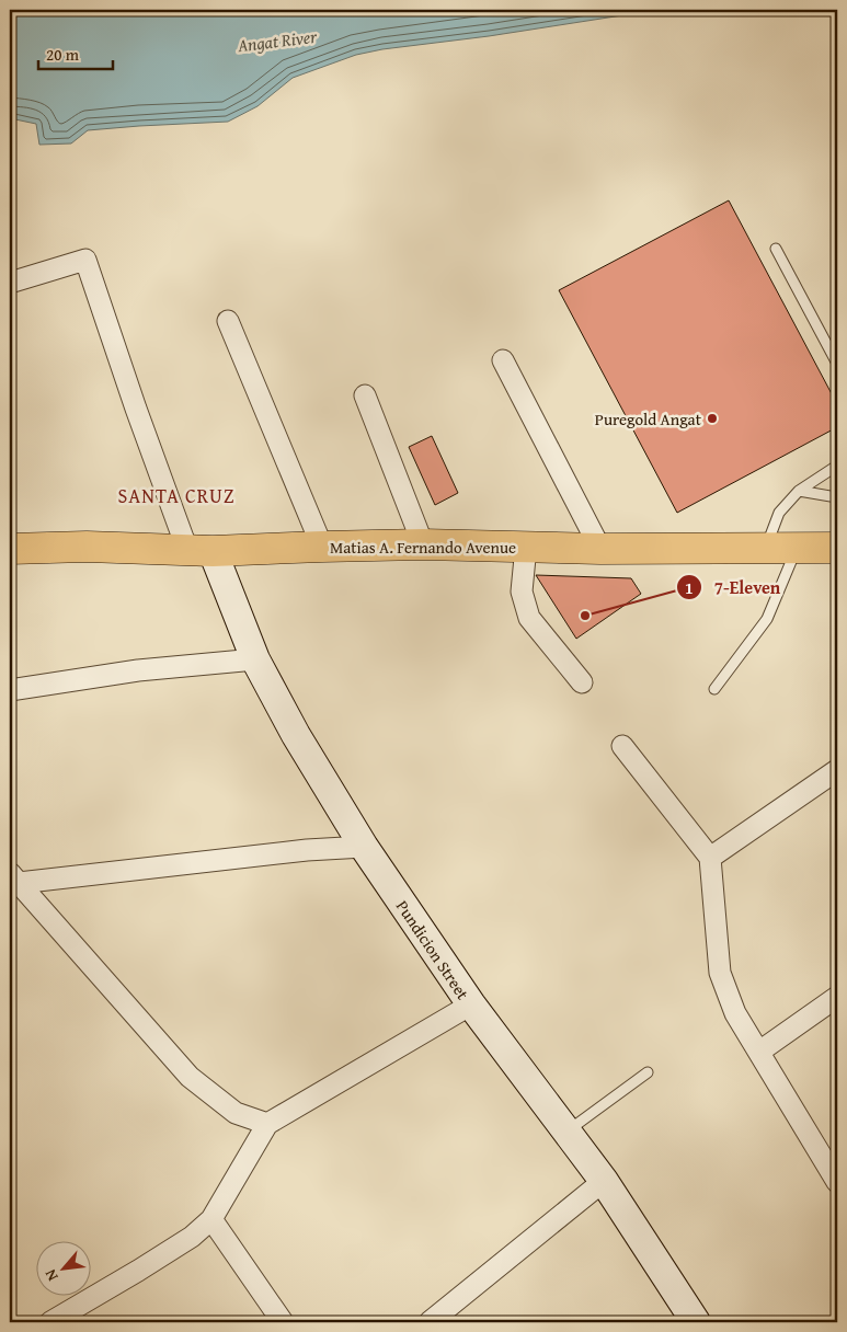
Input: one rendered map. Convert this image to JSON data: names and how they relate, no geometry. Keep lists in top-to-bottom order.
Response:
{
  "streets": {
    "main road": ["Matias A. Fernando Avenue", "Pundicion Street"]
  },
  "crossings": [
    ["Matias A. Fernando Avenue", "Pundicion Street"]
  ],
  "districts": ["SANTA CRUZ"],
  "water": ["Angat River"],
  "places": ["Puregold Angat", "7-Eleven"],
  "scale_bar": "20 m",
  "north": "bottom left"
}
